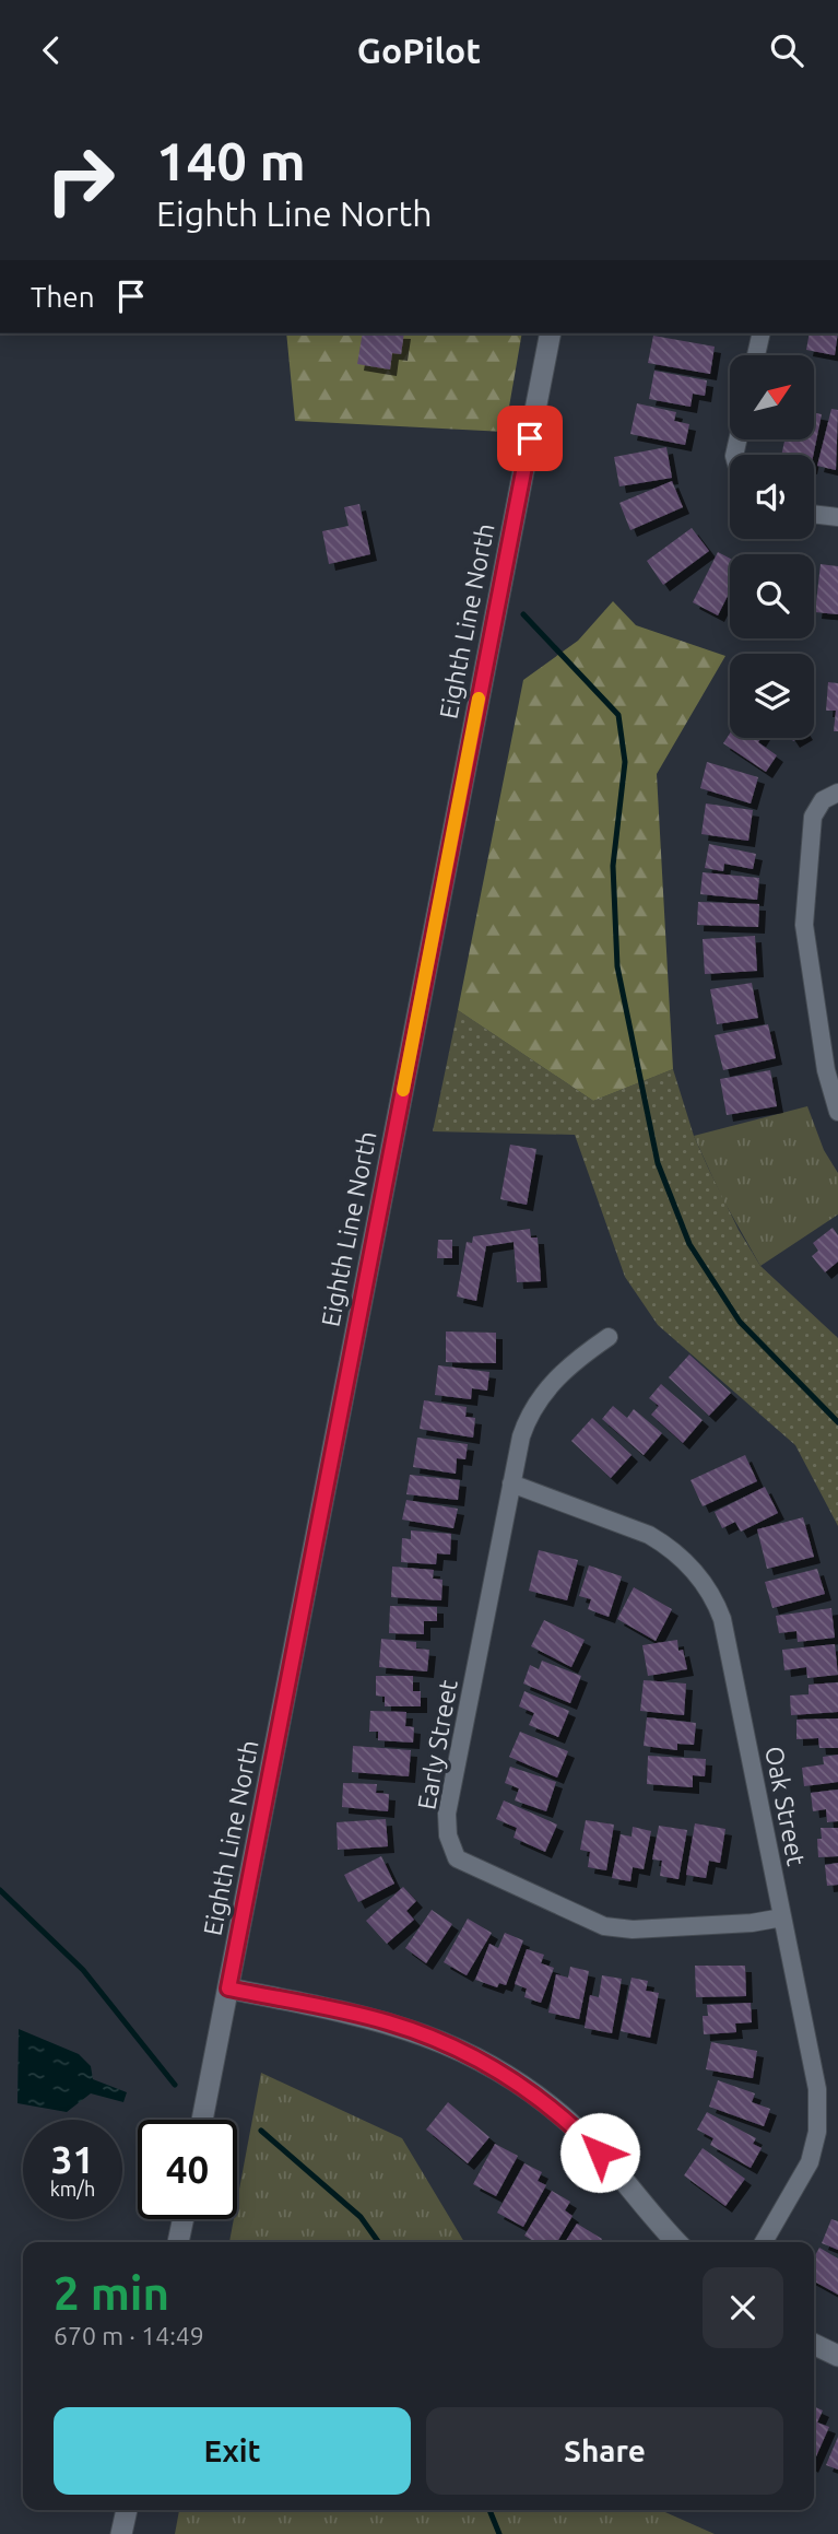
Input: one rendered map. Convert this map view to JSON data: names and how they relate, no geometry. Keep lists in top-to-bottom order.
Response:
{
  "streets": {
    "street": ["Eighth Line North", "Early Street", "Oak Street"]
  },
  "crossings": [
    ["Early Street", "Oak Street"]
  ],
  "north": "top right",
  "page": {
    "header": "GoPilot",
    "turn": ["140 m", "Eighth Line North"],
    "then": "Then",
    "speed": "31 km/h",
    "limit": "40",
    "heading": ["2 min", "670 m · 14:49"],
    "buttons": ["Exit", "Share"]
  }
}
